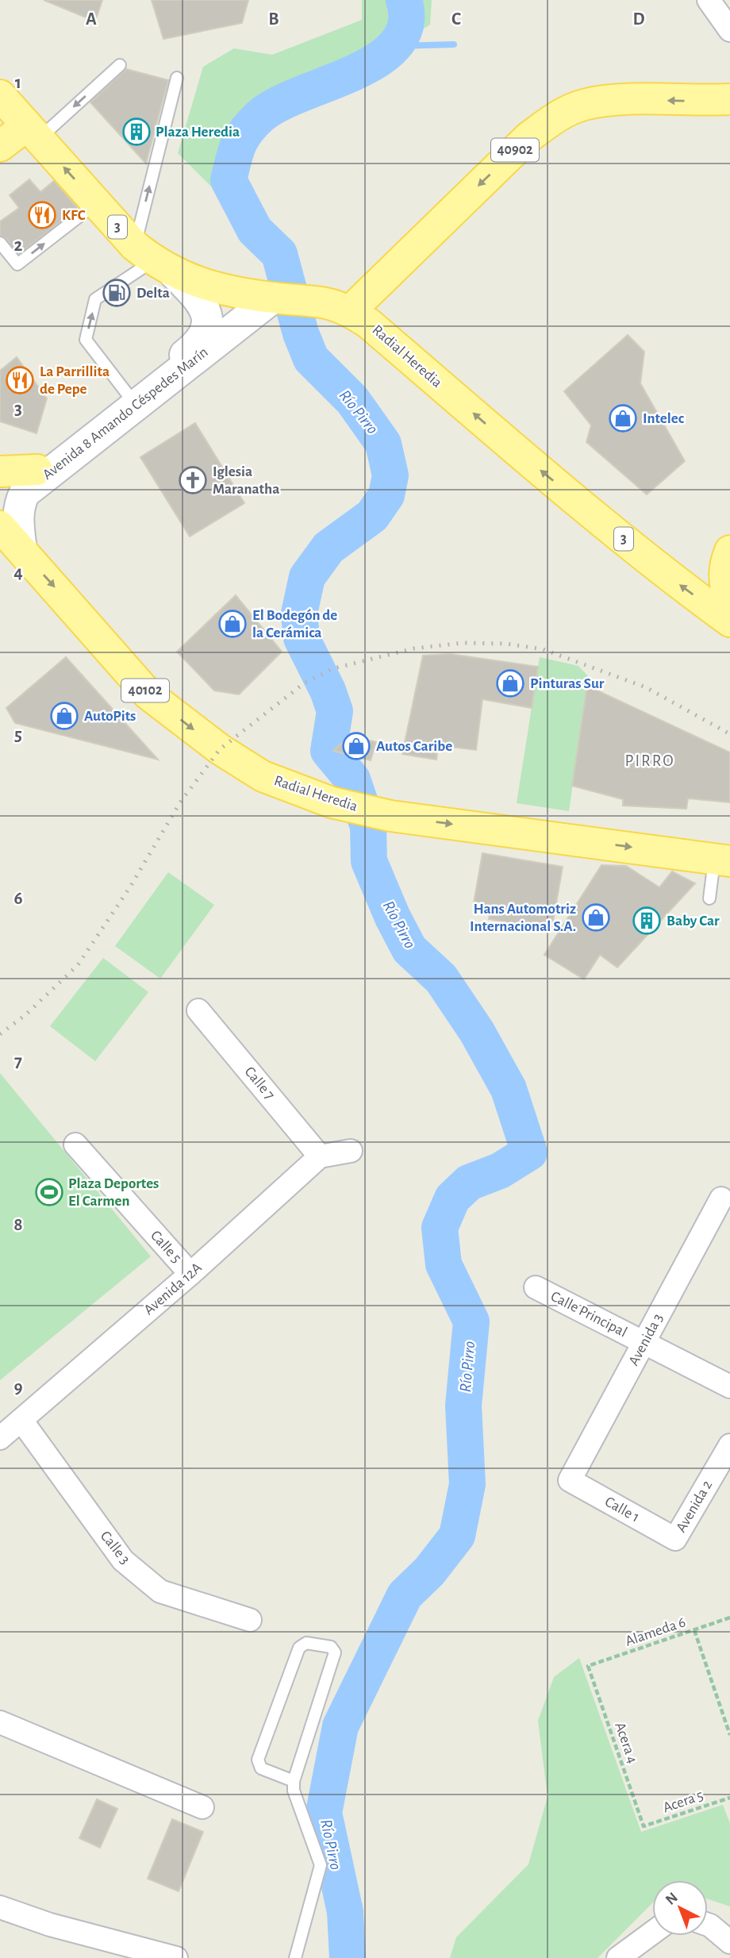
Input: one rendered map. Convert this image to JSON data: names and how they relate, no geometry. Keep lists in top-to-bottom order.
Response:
{
  "streets": {
    "main road": [
      "40902",
      "3",
      "Radial Heredia",
      "40102"
    ],
    "street": [
      "Avenida 8 Amando Céspedes Marín",
      "Calle 7",
      "Calle 5",
      "Avenida 12A",
      "Calle Principal",
      "Avenida 3",
      "Avenida 2",
      "Calle 1",
      "Calle 3"
    ],
    "path": ["Alameda 6", "Acera 4", "Acera 5"]
  },
  "crossings": [
    ["40902", "3"],
    ["40902", "Radial Heredia"],
    ["3", "Radial Heredia"],
    ["3", "Avenida 8 Amando Céspedes Marín"],
    ["Radial Heredia", "Avenida 8 Amando Céspedes Marín"],
    ["Calle 7", "Avenida 12A"],
    ["Calle 5", "Avenida 12A"],
    ["Avenida 12A", "Calle 3"],
    ["Calle Principal", "Avenida 3"],
    ["Avenida 3", "Calle 1"],
    ["Avenida 2", "Calle 1"],
    ["Alameda 6", "Acera 4"],
    ["Acera 4", "Acera 5"]
  ],
  "districts": ["PIRRO"],
  "water": ["Río Pirro"],
  "places": {
    "building": ["Plaza Heredia", "Baby Car"],
    "restaurant": ["KFC", "La Parrillita de Pepe"],
    "fuel station": ["Delta"],
    "shop": [
      "Intelec",
      "El Bodegón de la Cerámica",
      "Pinturas Sur",
      "AutoPits",
      "Autos Caribe",
      "Hans Automotriz Internacional S.A."
    ],
    "church": ["Iglesia Maranatha"],
    "sports": ["Plaza Deportes El Carmen"]
  },
  "north": "top left",
  "grid": {
    "columns": [
      "A",
      "B",
      "C",
      "D"
    ],
    "rows": [
      "1",
      "2",
      "3",
      "4",
      "5",
      "6",
      "7",
      "8",
      "9"
    ]
  }
}
